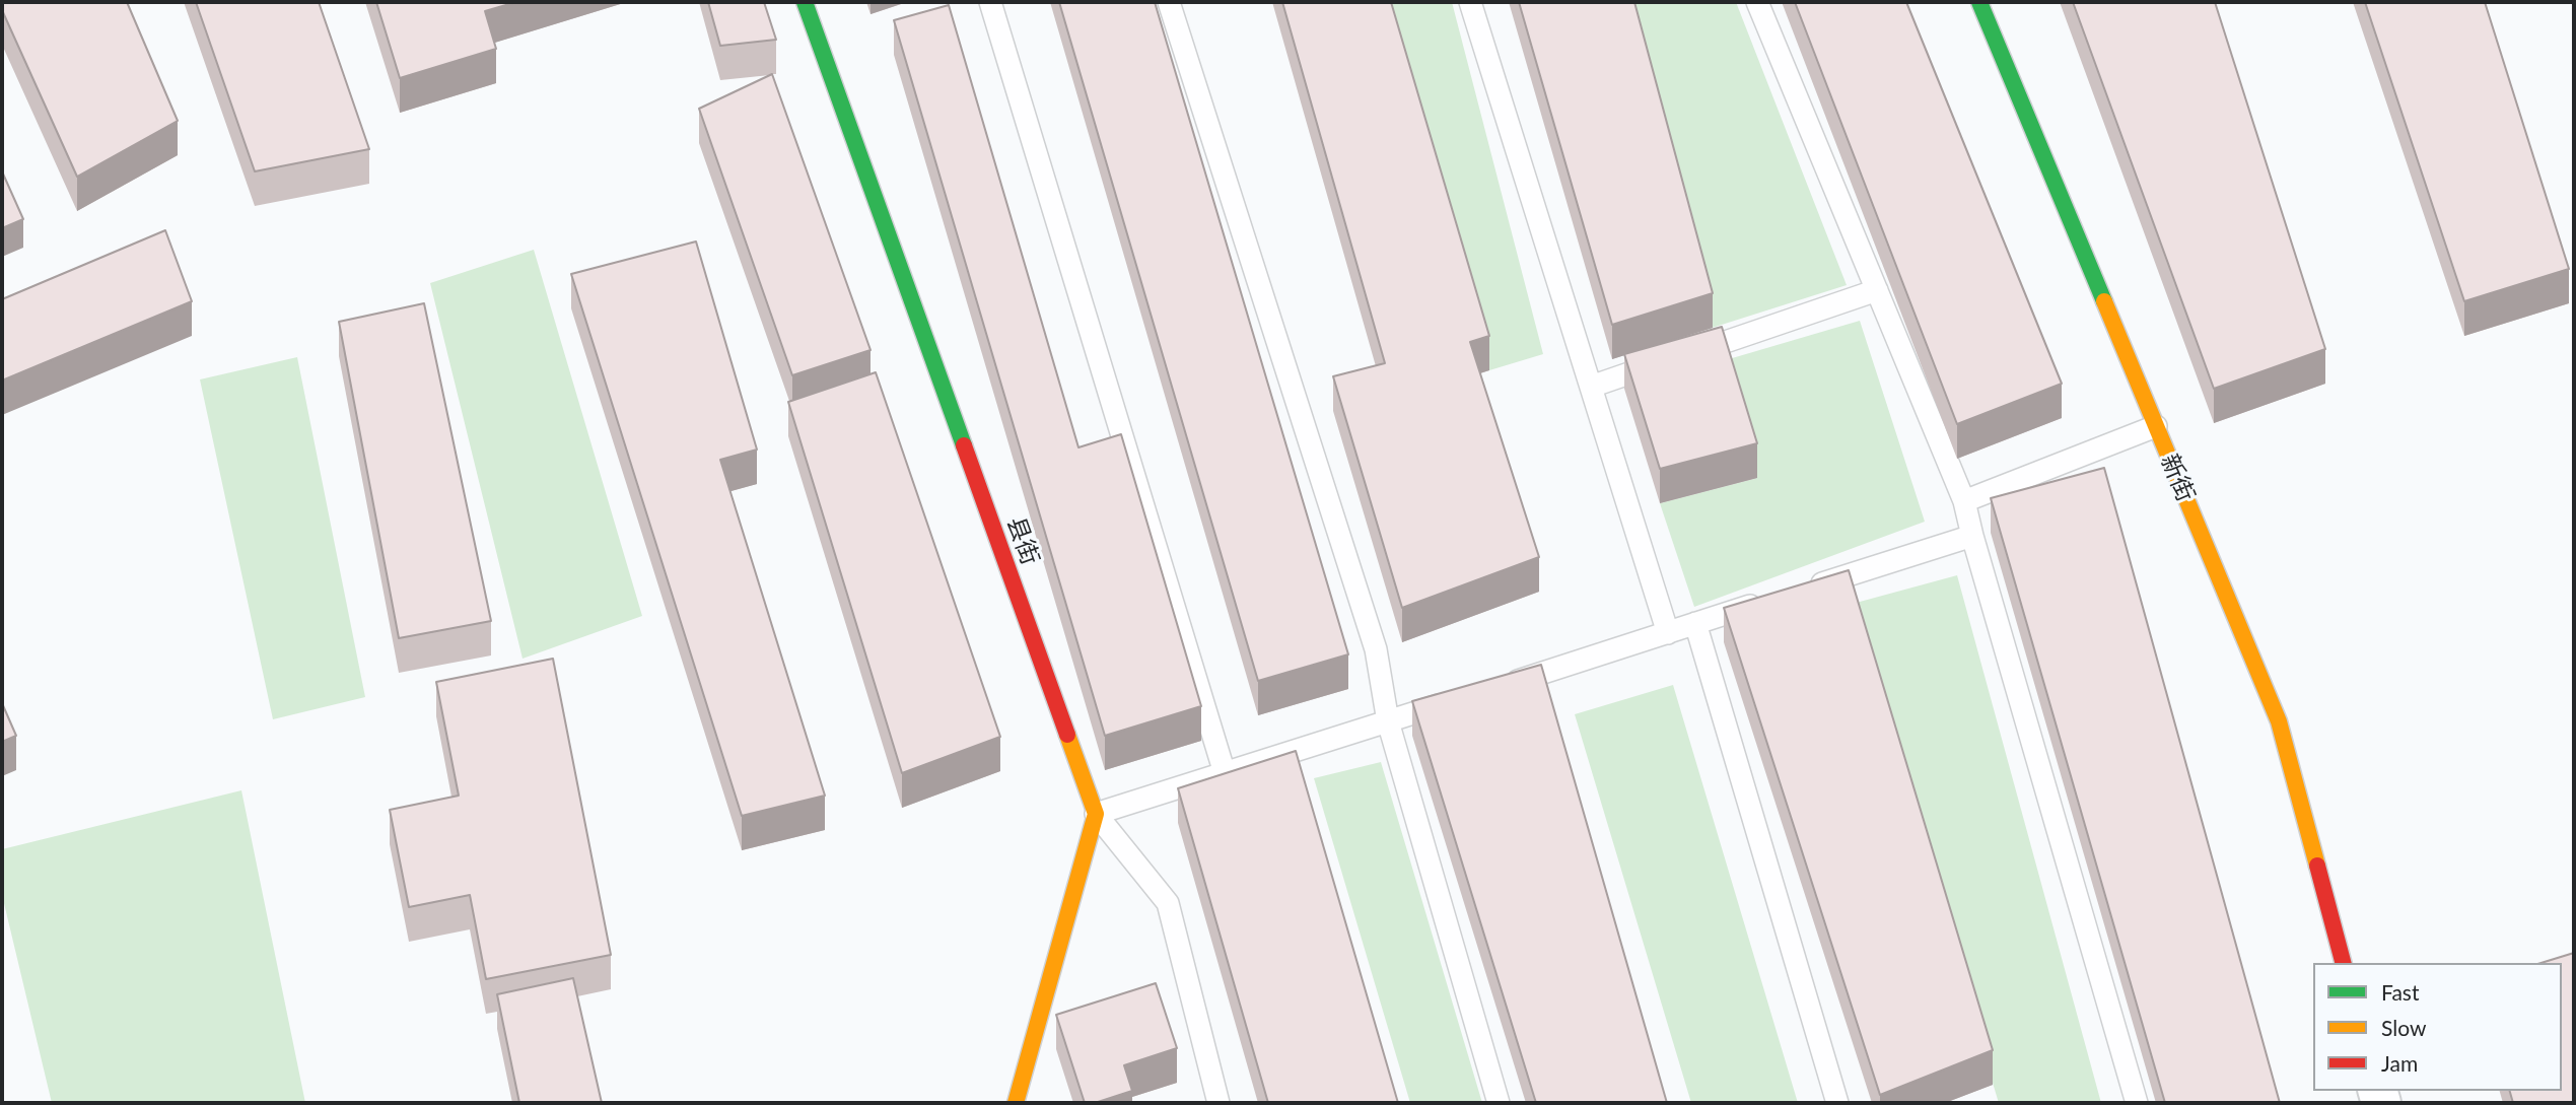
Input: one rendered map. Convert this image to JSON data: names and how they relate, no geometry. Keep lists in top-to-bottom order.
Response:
{
  "streets": {
    "street": ["新街", "县街"]
  },
  "legend": ["Fast", "Slow", "Jam"]
}
